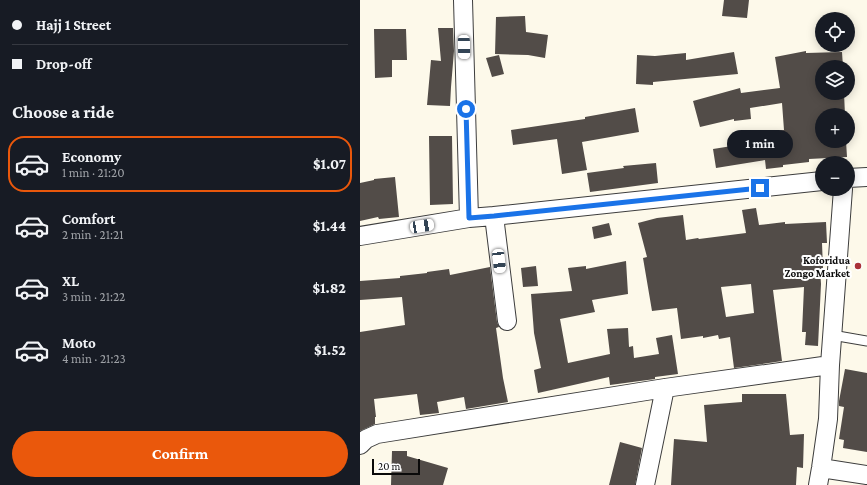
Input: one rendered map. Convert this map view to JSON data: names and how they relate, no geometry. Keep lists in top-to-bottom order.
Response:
{
  "places": ["Koforidua Zongo Market"],
  "scale_bar": "20 m",
  "page": {
    "banner": ["Hajj 1 Street", "Drop-off"],
    "map_buttons": ["+", "−"],
    "heading": "Choose a ride",
    "bubble": "1 min",
    "list": [
      {
        "name": "Economy",
        "note": "1 min · 21:20",
        "value": "$1.07"
      },
      {
        "name": "Comfort",
        "note": "2 min · 21:21",
        "value": "$1.44"
      },
      {
        "name": "XL",
        "note": "3 min · 21:22",
        "value": "$1.82"
      },
      {
        "name": "Moto",
        "note": "4 min · 21:23",
        "value": "$1.52"
      }
    ],
    "buttons": "Confirm",
    "scale": "20 m"
  }
}
